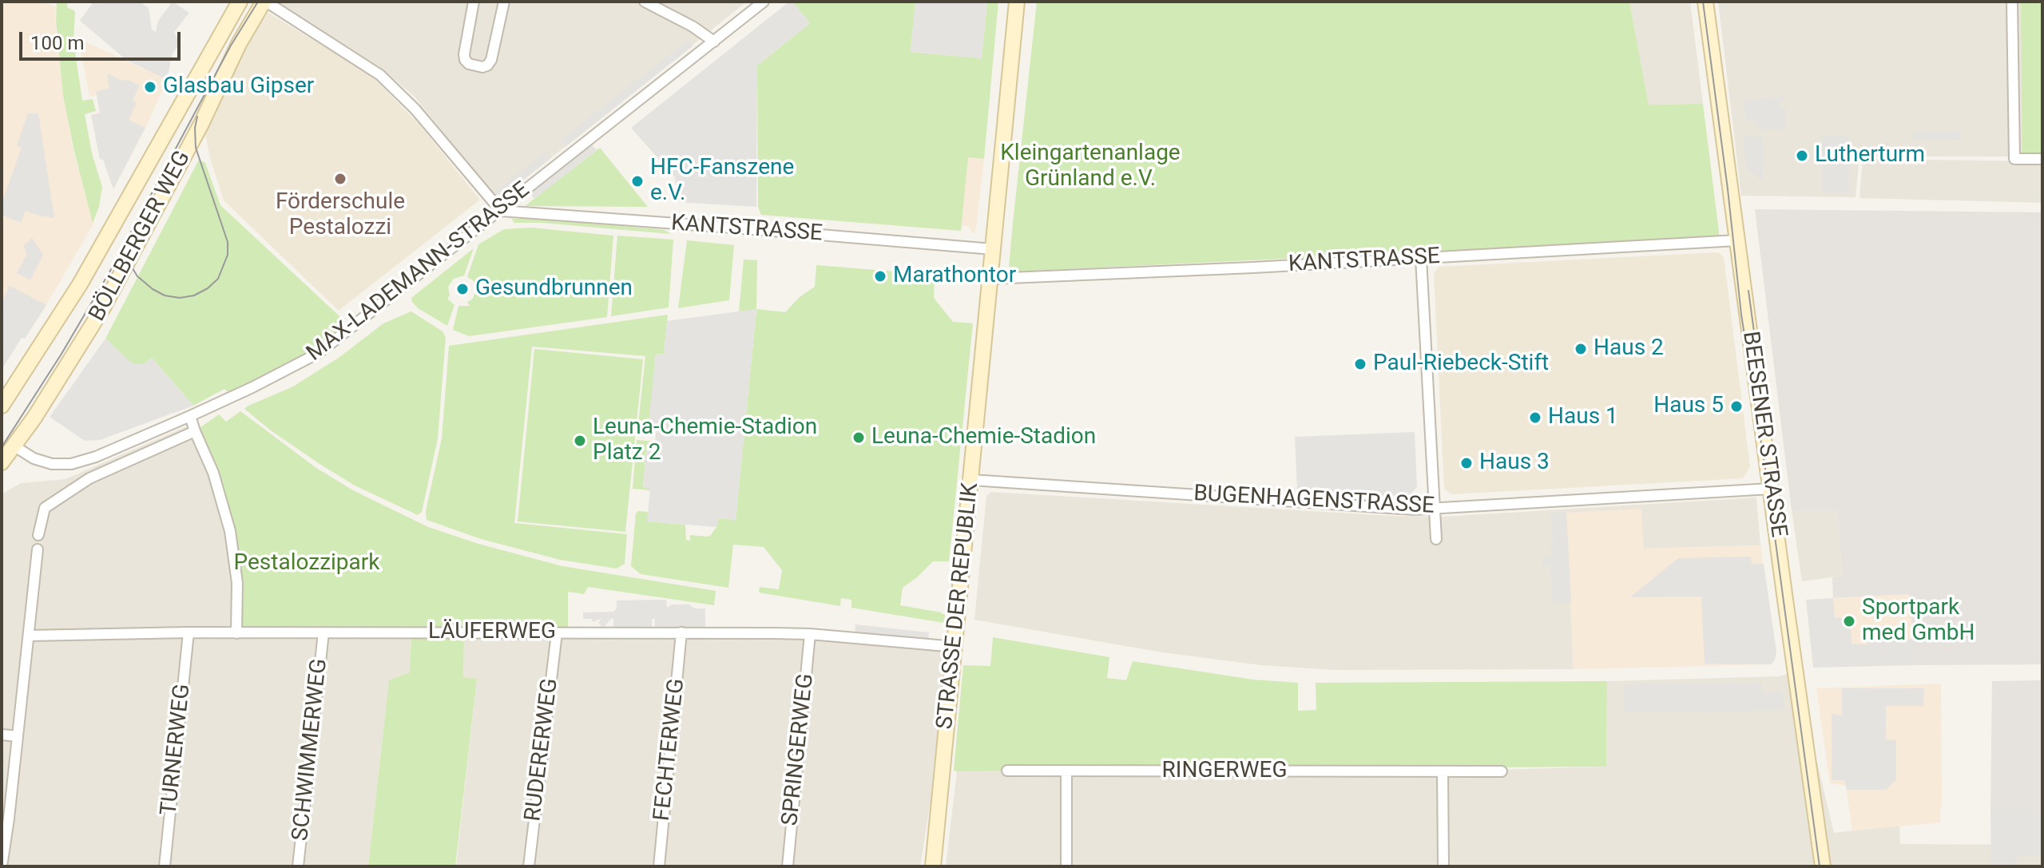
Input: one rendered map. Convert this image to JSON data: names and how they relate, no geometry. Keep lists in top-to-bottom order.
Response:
{
  "streets": {
    "street": [
      "KANTSTRASSE",
      "BÖLLBERGER WEG",
      "MAX-LADEMANN-STRASSE",
      "BEESENER STRASSE",
      "BUGENHAGENSTRASSE",
      "STRASSE DER REPUBLIK",
      "LÄUFERWEG",
      "TURNERWEG",
      "SCHWIMMERWEG",
      "RUDERERWEG",
      "FECHTERWEG",
      "SPRINGERWEG",
      "RINGERWEG"
    ]
  },
  "crossings": [
    ["KANTSTRASSE", "MAX-LADEMANN-STRASSE"],
    ["KANTSTRASSE", "BEESENER STRASSE"],
    ["KANTSTRASSE", "STRASSE DER REPUBLIK"],
    ["BÖLLBERGER WEG", "MAX-LADEMANN-STRASSE"],
    ["BEESENER STRASSE", "BUGENHAGENSTRASSE"],
    ["BUGENHAGENSTRASSE", "STRASSE DER REPUBLIK"],
    ["STRASSE DER REPUBLIK", "LÄUFERWEG"],
    ["LÄUFERWEG", "TURNERWEG"],
    ["LÄUFERWEG", "SCHWIMMERWEG"],
    ["LÄUFERWEG", "RUDERERWEG"],
    ["LÄUFERWEG", "FECHTERWEG"],
    ["LÄUFERWEG", "SPRINGERWEG"]
  ],
  "parks": ["Kleingartenanlage Grünland e.V.", "Pestalozzipark"],
  "places": [
    "Glasbau Gipser",
    "Lutherturm",
    "Förderschule Pestalozzi",
    "HFC-Fanszene e.V.",
    "Marathontor",
    "Gesundbrunnen",
    "Haus 2",
    "Paul-Riebeck-Stift",
    "Haus 5",
    "Haus 1",
    "Leuna-Chemie-Stadion",
    "Leuna-Chemie-Stadion Platz 2",
    "Haus 3",
    "Sportpark med GmbH"
  ],
  "scale_bar": "100 m"
}
